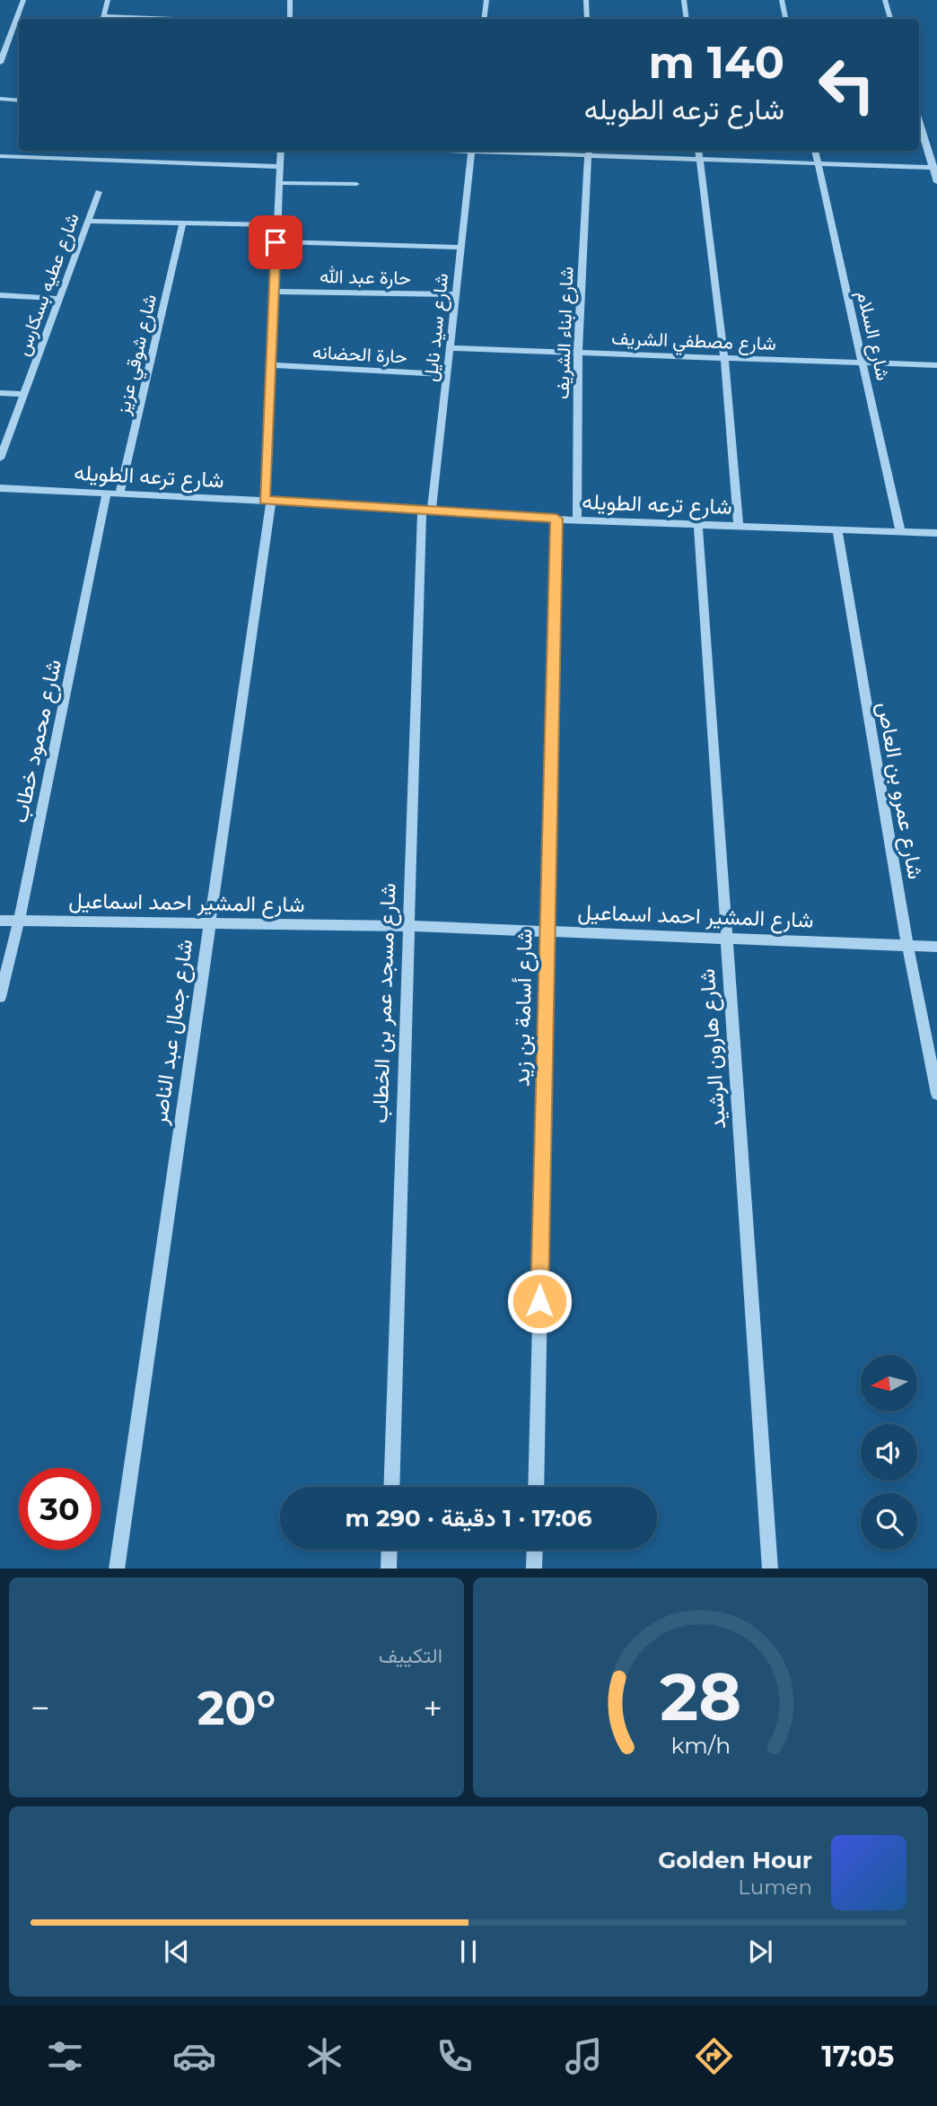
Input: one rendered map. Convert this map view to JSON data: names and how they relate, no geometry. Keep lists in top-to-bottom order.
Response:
{
  "streets": {
    "street": [
      "حارة عبد الله",
      "شارع عطيه بسكارس",
      "شارع سيد نايل",
      "شارع ابناء الشريف",
      "شارع السلام",
      "شارع مصطفي الشريف",
      "شارع شوقي عزيز",
      "حارة الحضانه",
      "شارع ترعه الطويله",
      "شارع محمود خطاب",
      "شارع عمرو بن العاص",
      "شارع المشير احمد اسماعيل",
      "شارع مسجد عمر بن الخطاب",
      "شارع أسامة بن زيد",
      "شارع جمال عبد الناصر",
      "شارع هارون الرشيد"
    ]
  },
  "crossings": [
    ["حارة عبد الله", "شارع سيد نايل"],
    ["حارة عبد الله", "شارع جمال عبد الناصر"],
    ["شارع سيد نايل", "شارع مصطفي الشريف"],
    ["شارع سيد نايل", "حارة الحضانه"],
    ["شارع سيد نايل", "شارع ترعه الطويله"],
    ["شارع سيد نايل", "شارع مسجد عمر بن الخطاب"],
    ["شارع ابناء الشريف", "شارع مصطفي الشريف"],
    ["شارع ابناء الشريف", "شارع ترعه الطويله"],
    ["شارع السلام", "شارع مصطفي الشريف"],
    ["شارع السلام", "شارع ترعه الطويله"],
    ["شارع شوقي عزيز", "شارع ترعه الطويله"],
    ["حارة الحضانه", "شارع جمال عبد الناصر"],
    ["شارع ترعه الطويله", "شارع محمود خطاب"],
    ["شارع ترعه الطويله", "شارع عمرو بن العاص"],
    ["شارع ترعه الطويله", "شارع مسجد عمر بن الخطاب"],
    ["شارع ترعه الطويله", "شارع أسامة بن زيد"],
    ["شارع ترعه الطويله", "شارع جمال عبد الناصر"],
    ["شارع ترعه الطويله", "شارع هارون الرشيد"],
    ["شارع محمود خطاب", "شارع المشير احمد اسماعيل"],
    ["شارع عمرو بن العاص", "شارع المشير احمد اسماعيل"],
    ["شارع المشير احمد اسماعيل", "شارع مسجد عمر بن الخطاب"],
    ["شارع المشير احمد اسماعيل", "شارع أسامة بن زيد"],
    ["شارع المشير احمد اسماعيل", "شارع جمال عبد الناصر"],
    ["شارع المشير احمد اسماعيل", "شارع هارون الرشيد"]
  ],
  "north": "left",
  "page": {
    "turn": ["140 m", "شارع ترعه الطويله"],
    "limit": "30",
    "trip": "17:06 · 1 دقيقة · 290 m",
    "tile": "التكييف",
    "heat": ["−", "20°", "+"],
    "song": ["Golden Hour", "Lumen"],
    "tabs": "17:05",
    "gauge": ["28", "km/h"]
  }
}
